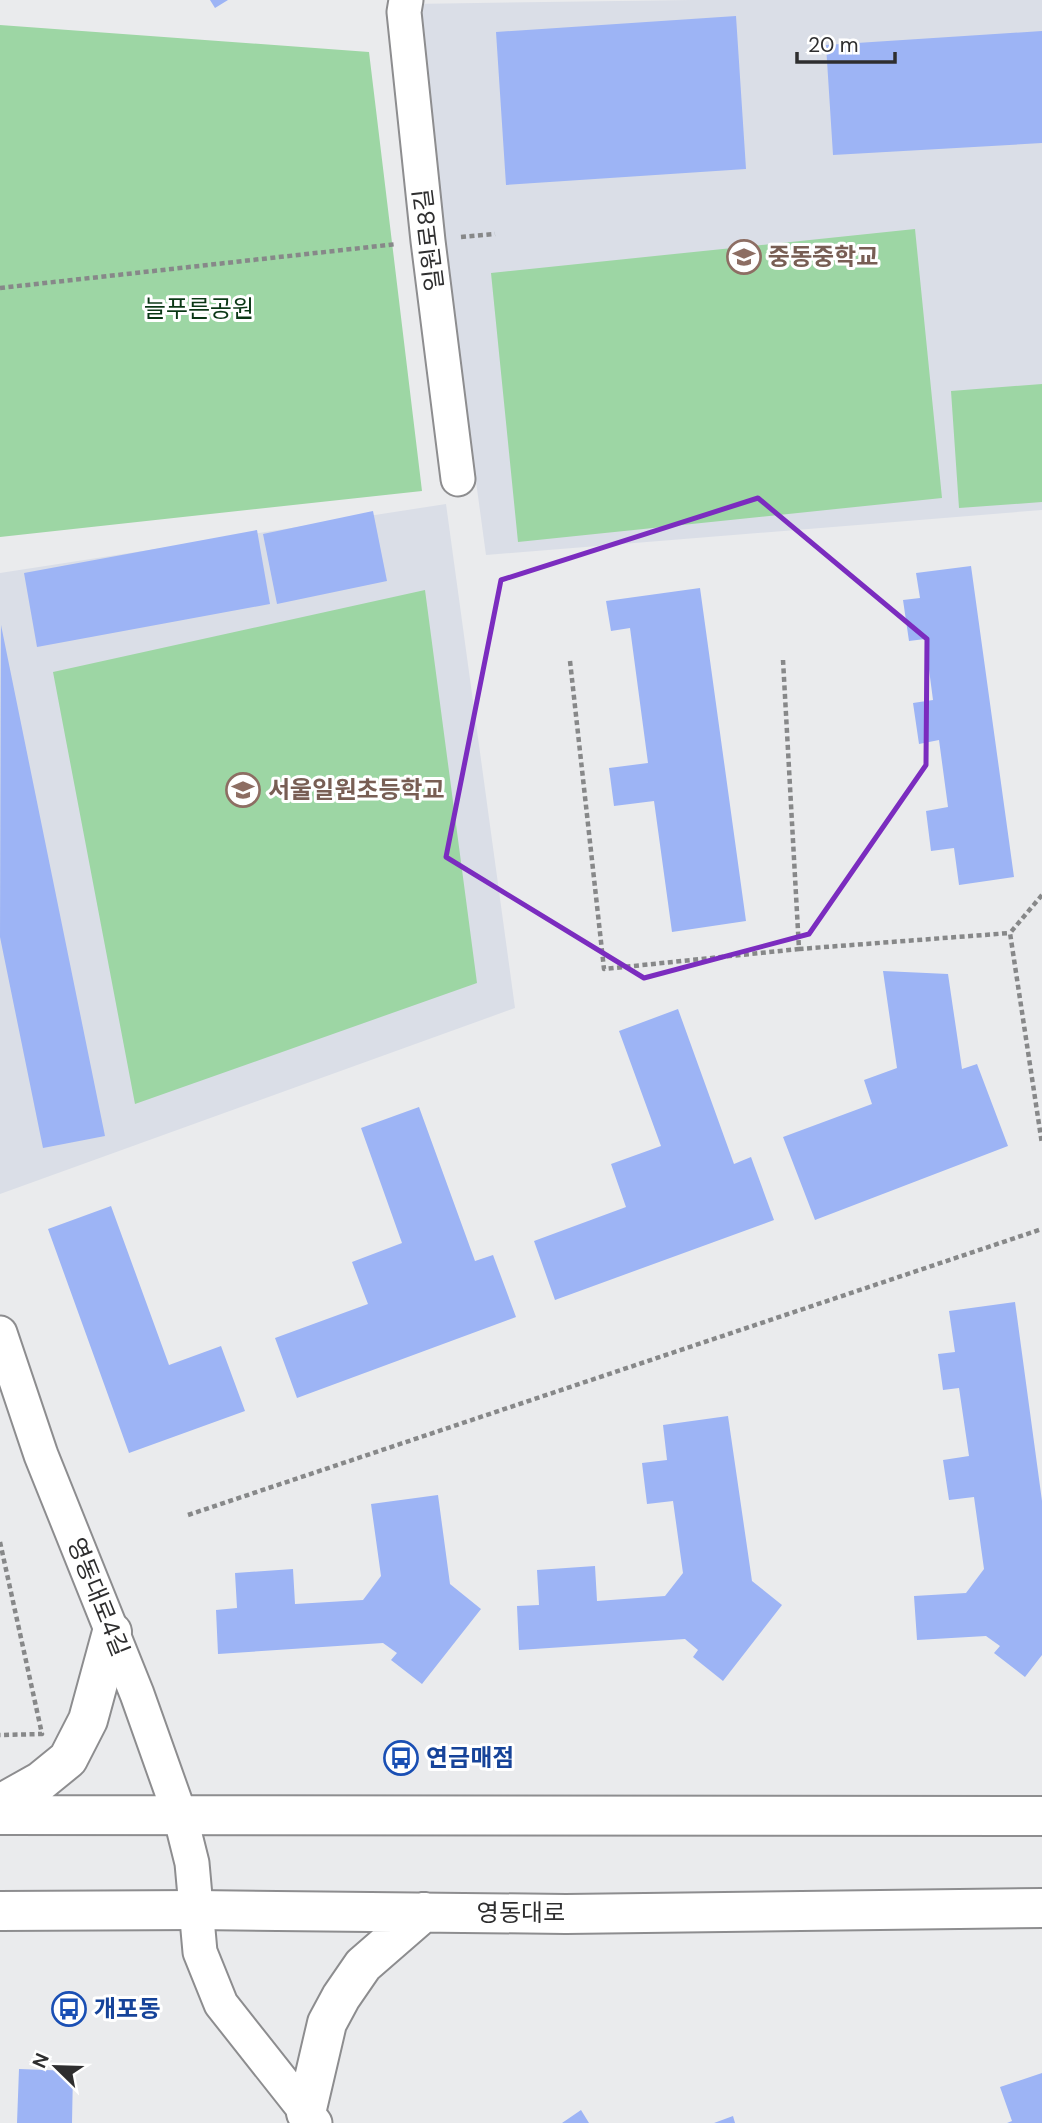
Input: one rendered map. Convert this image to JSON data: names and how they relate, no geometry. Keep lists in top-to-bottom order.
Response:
{
  "streets": {
    "main road": ["영동대로"],
    "street": ["일원로8길", "영동대로4길"]
  },
  "crossings": [
    ["영동대로4길", "영동대로"]
  ],
  "parks": ["늘푸른공원"],
  "places": {
    "school or university": ["중동중학교", "서울일원초등학교"],
    "bus stop": ["연금매점", "개포동"]
  },
  "scale_bar": "20 m",
  "north": "top left"
}
